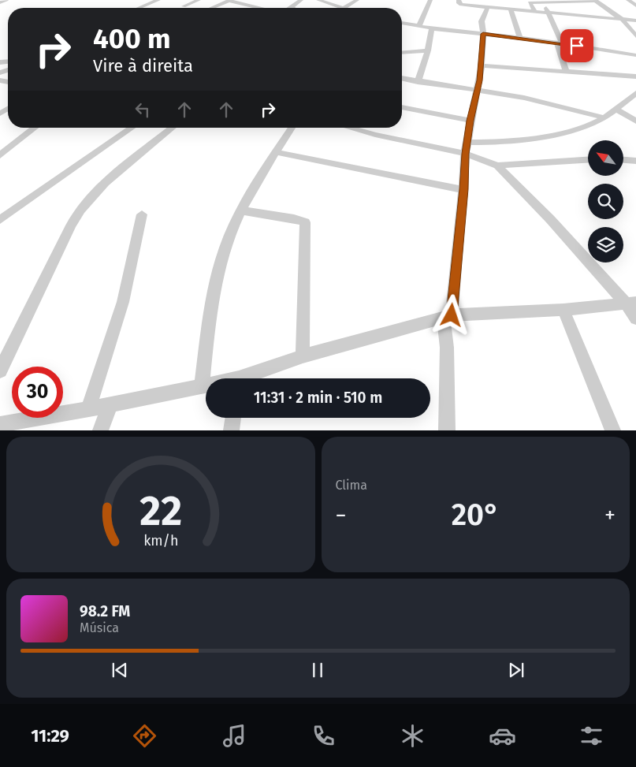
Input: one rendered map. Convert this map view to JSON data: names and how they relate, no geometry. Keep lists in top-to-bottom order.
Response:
{
  "north": "top left",
  "page": {
    "turn": ["400 m", "Vire à direita"],
    "limit": "30",
    "trip": "11:31 · 2 min · 510 m",
    "tile": "Clima",
    "heat": ["−", "20°", "+"],
    "song": ["98.2 FM", "Música"],
    "tabs": "11:29",
    "gauge": ["22", "km/h"]
  }
}
